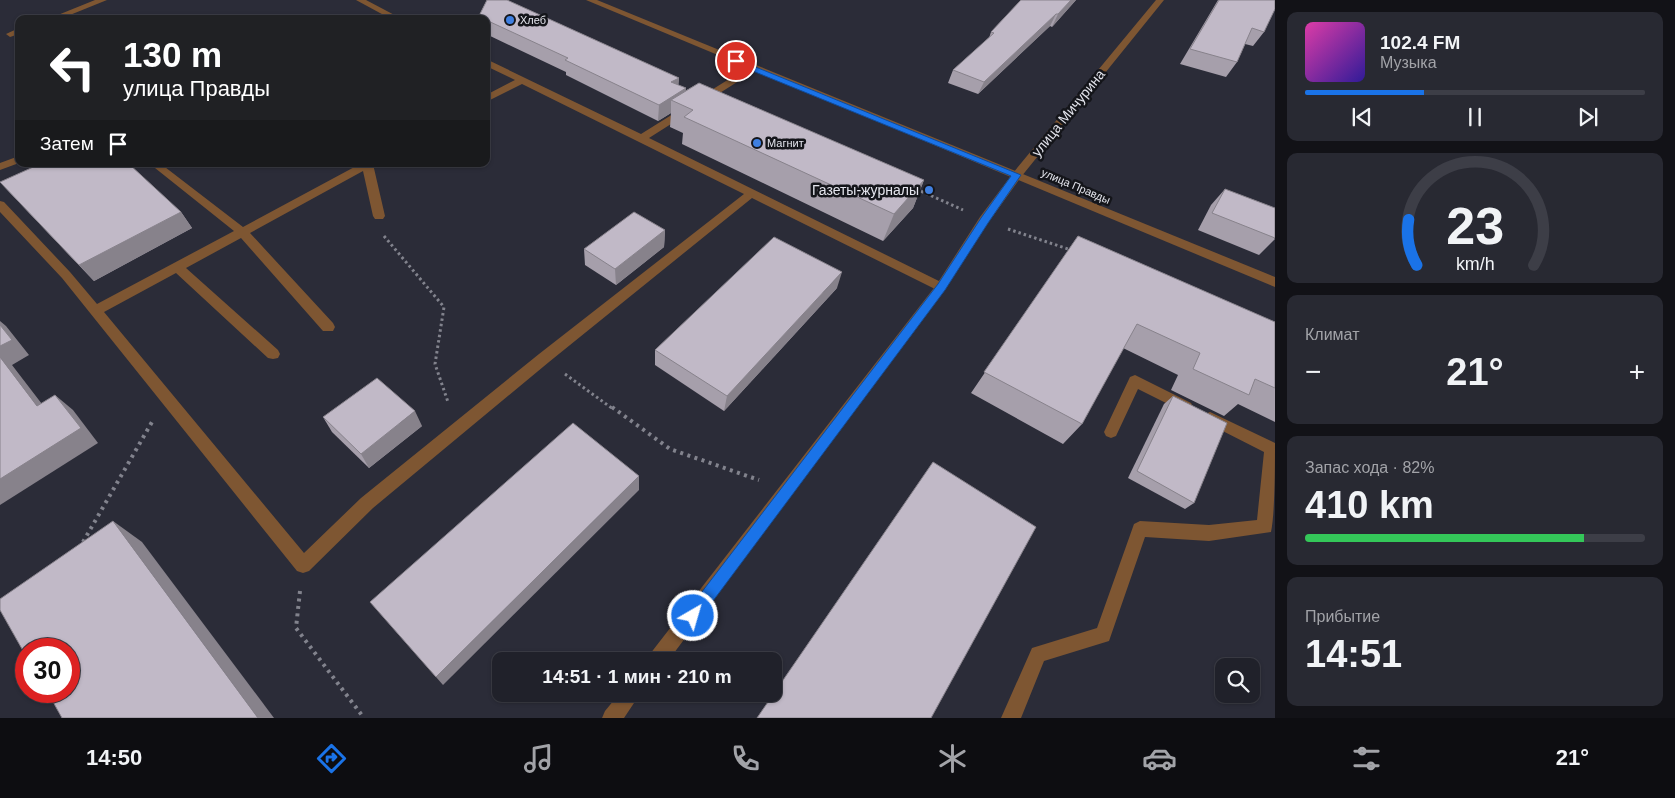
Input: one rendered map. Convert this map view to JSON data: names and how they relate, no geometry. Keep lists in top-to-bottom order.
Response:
{
  "streets": {
    "street": ["улица Мичурина", "улица Правды"]
  },
  "crossings": [
    ["улица Мичурина", "улица Правды"]
  ],
  "places": ["Хлеб", "Магнит", "Газеты-журналы"],
  "page": {
    "turn": ["130 m", "улица Правды"],
    "song": ["102.4 FM", "Музыка"],
    "then": "Затем",
    "tile": [
      "Климат",
      ["Запас хода · 82%", "410 km"],
      ["Прибытие", "14:51"]
    ],
    "heat": ["−", "21°", "+"],
    "limit": "30",
    "trip": "14:51 · 1 мин · 210 m",
    "tabs": ["14:50", "21°"],
    "gauge": ["23", "km/h"]
  }
}
